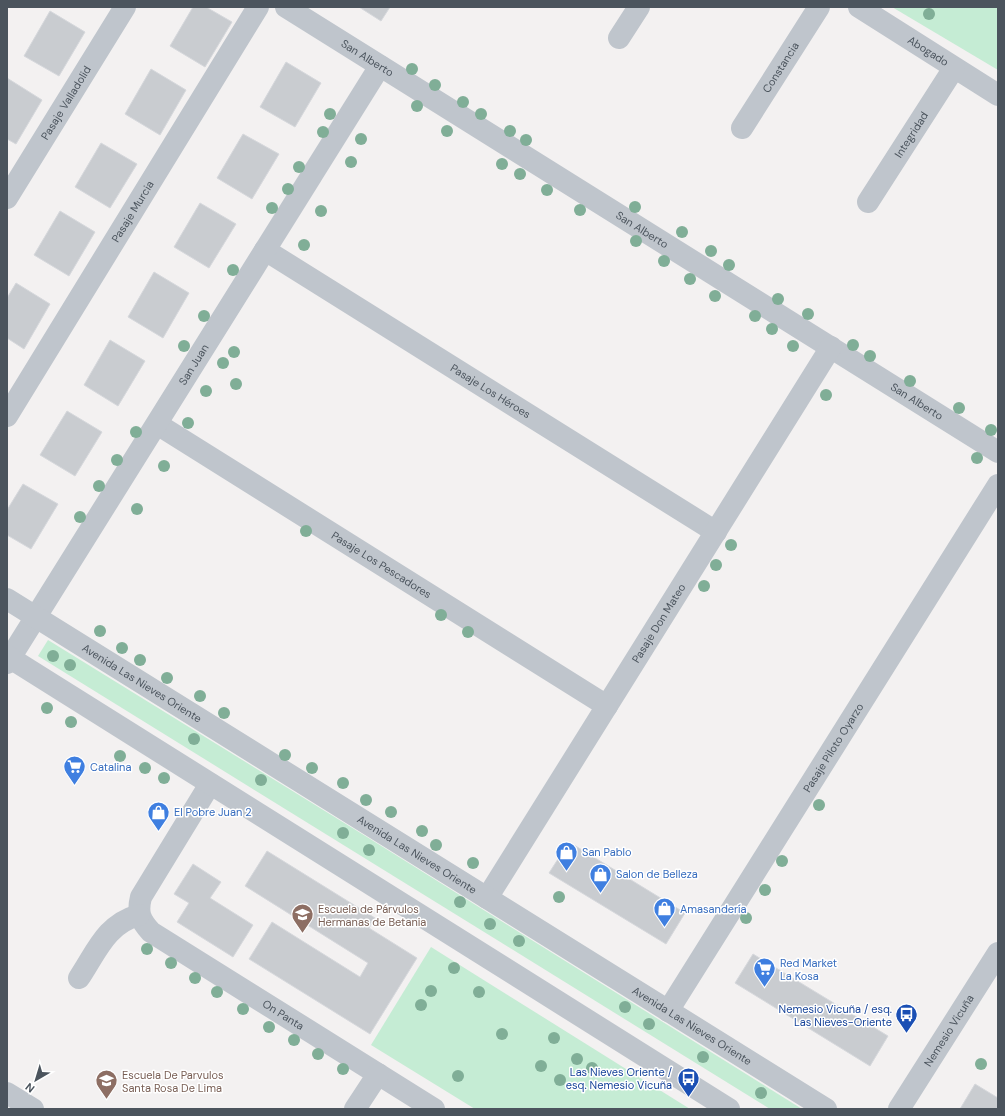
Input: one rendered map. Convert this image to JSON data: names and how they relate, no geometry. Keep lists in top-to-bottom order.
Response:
{
  "streets": {
    "street": [
      "Abogado",
      "San Alberto",
      "Constancia",
      "Pasaje Valladolid",
      "Integridad",
      "Pasaje Murcia",
      "San Juan",
      "Pasaje Los Héroes",
      "Pasaje Los Pescadores",
      "Pasaje Don Mateo",
      "Avenida Las Nieves Oriente",
      "Pasaje Piloto Oyarzo",
      "On Panta",
      "Nemesio Vicuña"
    ]
  },
  "crossings": [
    ["Abogado", "Integridad"],
    ["San Alberto", "San Juan"],
    ["San Alberto", "Pasaje Don Mateo"],
    ["San Juan", "Pasaje Los Héroes"],
    ["San Juan", "Pasaje Los Pescadores"],
    ["San Juan", "Avenida Las Nieves Oriente"],
    ["Pasaje Los Héroes", "Pasaje Don Mateo"],
    ["Pasaje Los Pescadores", "Pasaje Don Mateo"],
    ["Pasaje Don Mateo", "Avenida Las Nieves Oriente"],
    ["Avenida Las Nieves Oriente", "Pasaje Piloto Oyarzo"]
  ],
  "places": {
    "supermarket": ["Catalina", "Red Market La Kosa"],
    "shop": [
      "El Pobre Juan 2",
      "San Pablo",
      "Salon de Belleza",
      "Amasandería"
    ],
    "school or university": ["Escuela de Párvulos Hermanas de Betania", "Escuela De Parvulos Santa Rosa De Lima"],
    "bus stop": ["Nemesio Vicuña / esq. Las Nieves-Oriente", "Las Nieves Oriente / esq. Nemesio Vicuña"]
  },
  "north": "bottom left"
}
